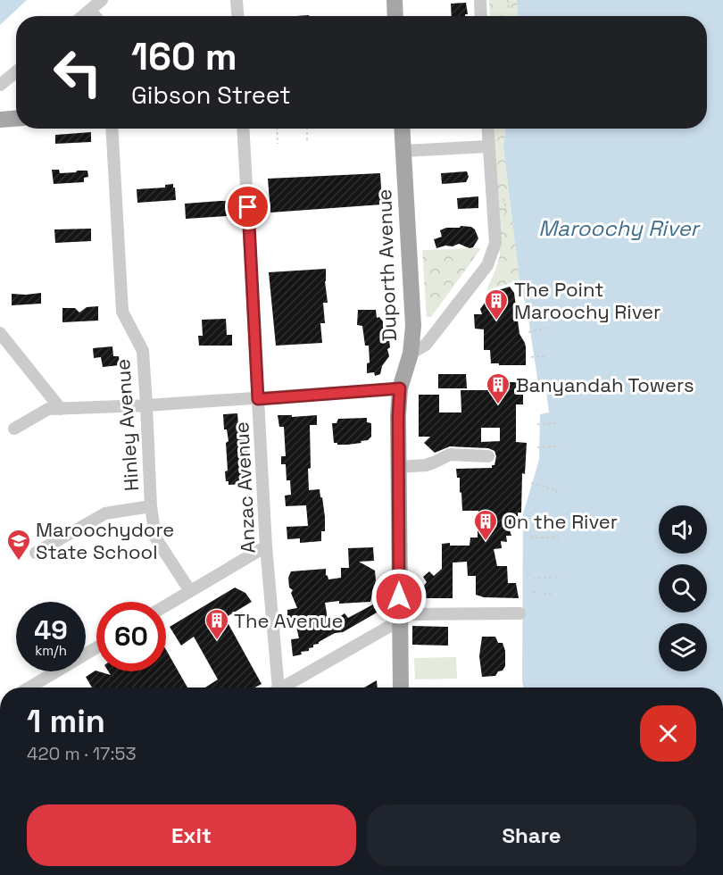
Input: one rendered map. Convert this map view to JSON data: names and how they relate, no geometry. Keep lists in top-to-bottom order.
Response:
{
  "streets": {
    "main road": ["Duporth Avenue"],
    "street": ["Hinley Avenue", "Anzac Avenue"]
  },
  "water": ["Maroochy River"],
  "places": {
    "building": [
      "The Point Maroochy River",
      "Banyandah Towers",
      "On the River",
      "The Avenue"
    ],
    "school or university": ["Maroochydore State School"]
  },
  "page": {
    "turn": ["160 m", "Gibson Street"],
    "speed": "49 km/h",
    "limit": "60",
    "heading": ["1 min", "420 m · 17:53"],
    "buttons": ["Exit", "Share"]
  }
}
